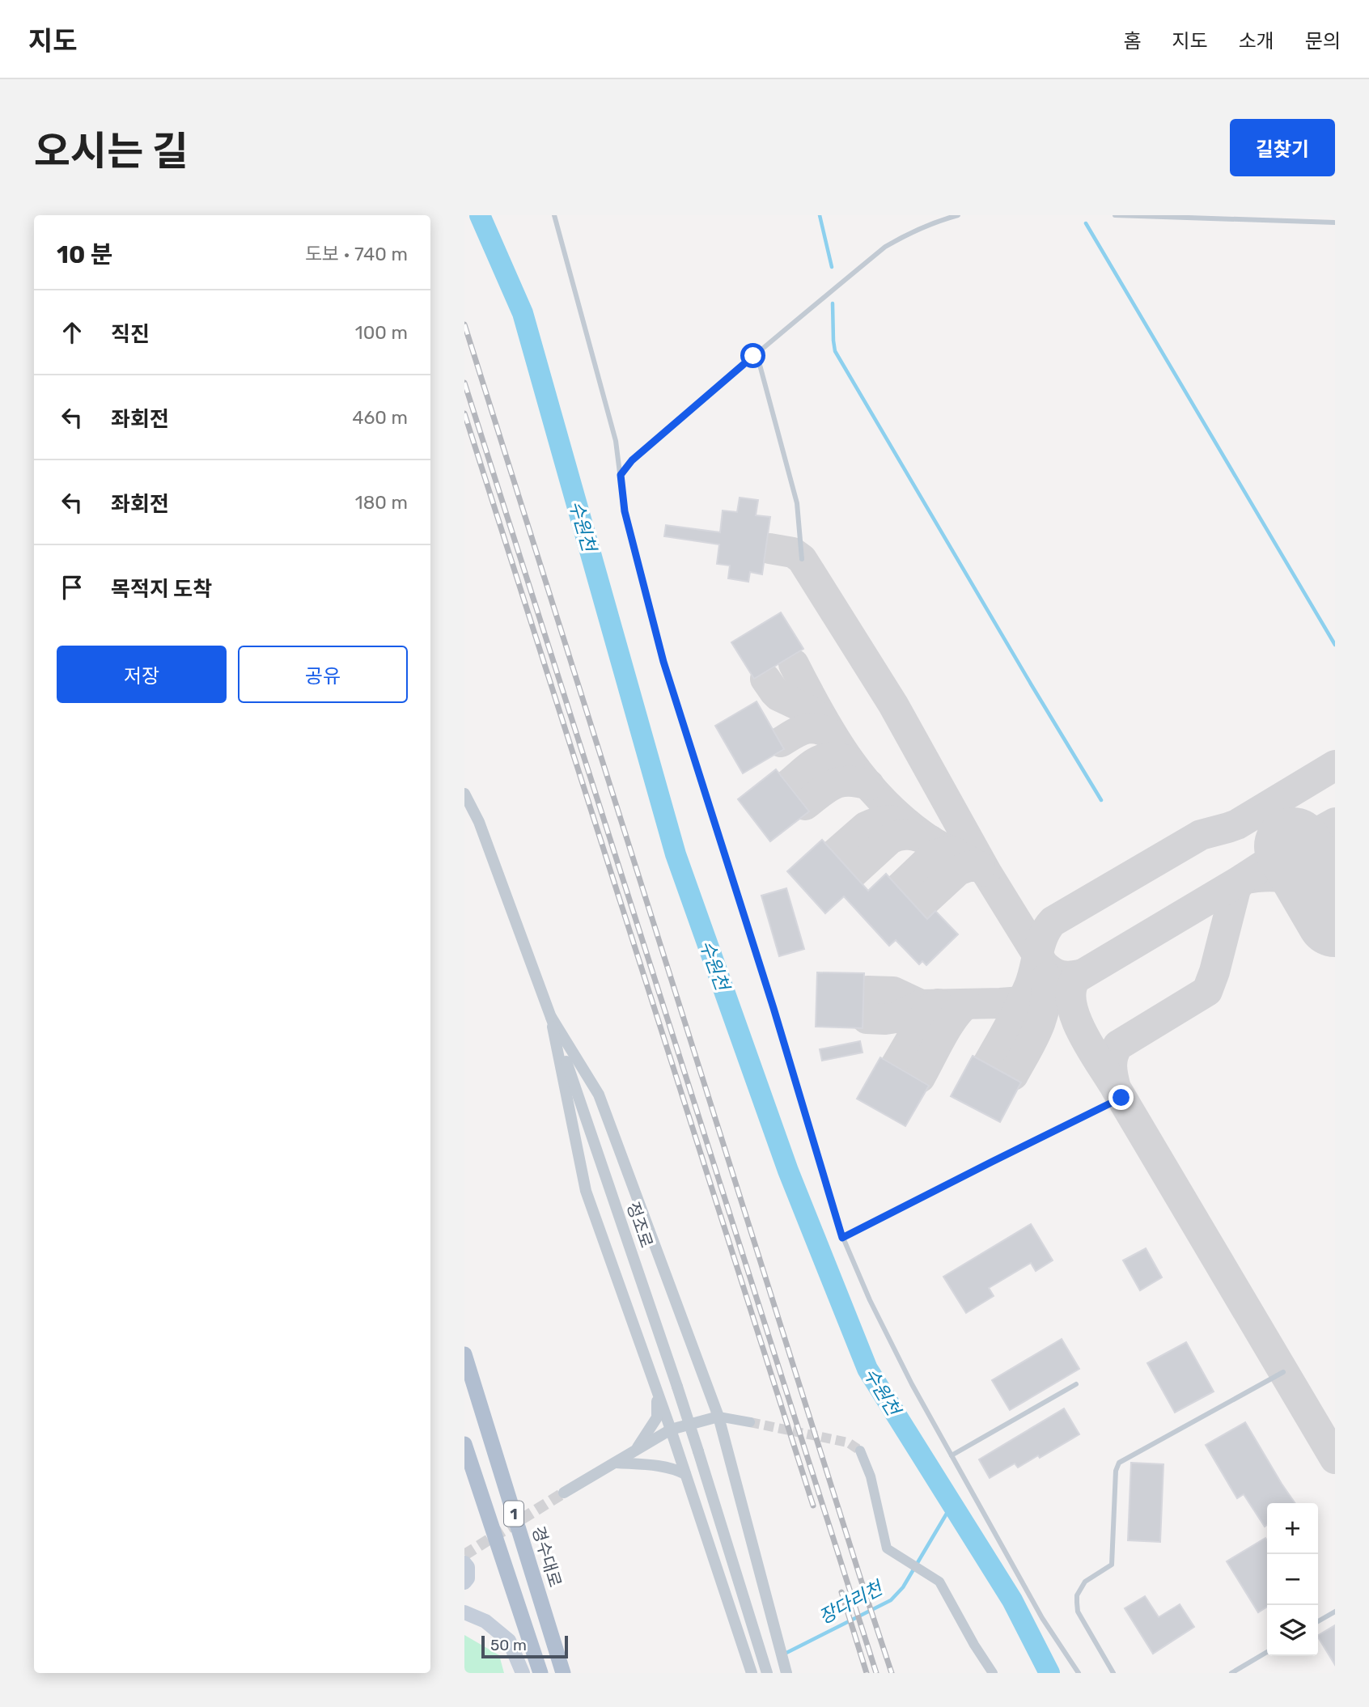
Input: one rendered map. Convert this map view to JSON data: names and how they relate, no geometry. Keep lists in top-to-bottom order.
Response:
{
  "streets": {
    "main road": ["1", "경수대로"],
    "street": ["정조로"]
  },
  "water": ["수원천", "장다리천"],
  "scale_bar": "50 m",
  "page": {
    "header": "지도",
    "nav": [
      "홈",
      "지도",
      "소개",
      "문의"
    ],
    "title": "오시는 길",
    "buttons": [
      "길찾기",
      ["저장", "공유"]
    ],
    "heading": ["10 분", "도보 · 740 m"],
    "list": [
      ["직진", "100 m"],
      ["좌회전", "460 m"],
      ["좌회전", "180 m"],
      "목적지 도착"
    ],
    "map_buttons": ["+", "−"],
    "scale": "50 m"
  }
}
